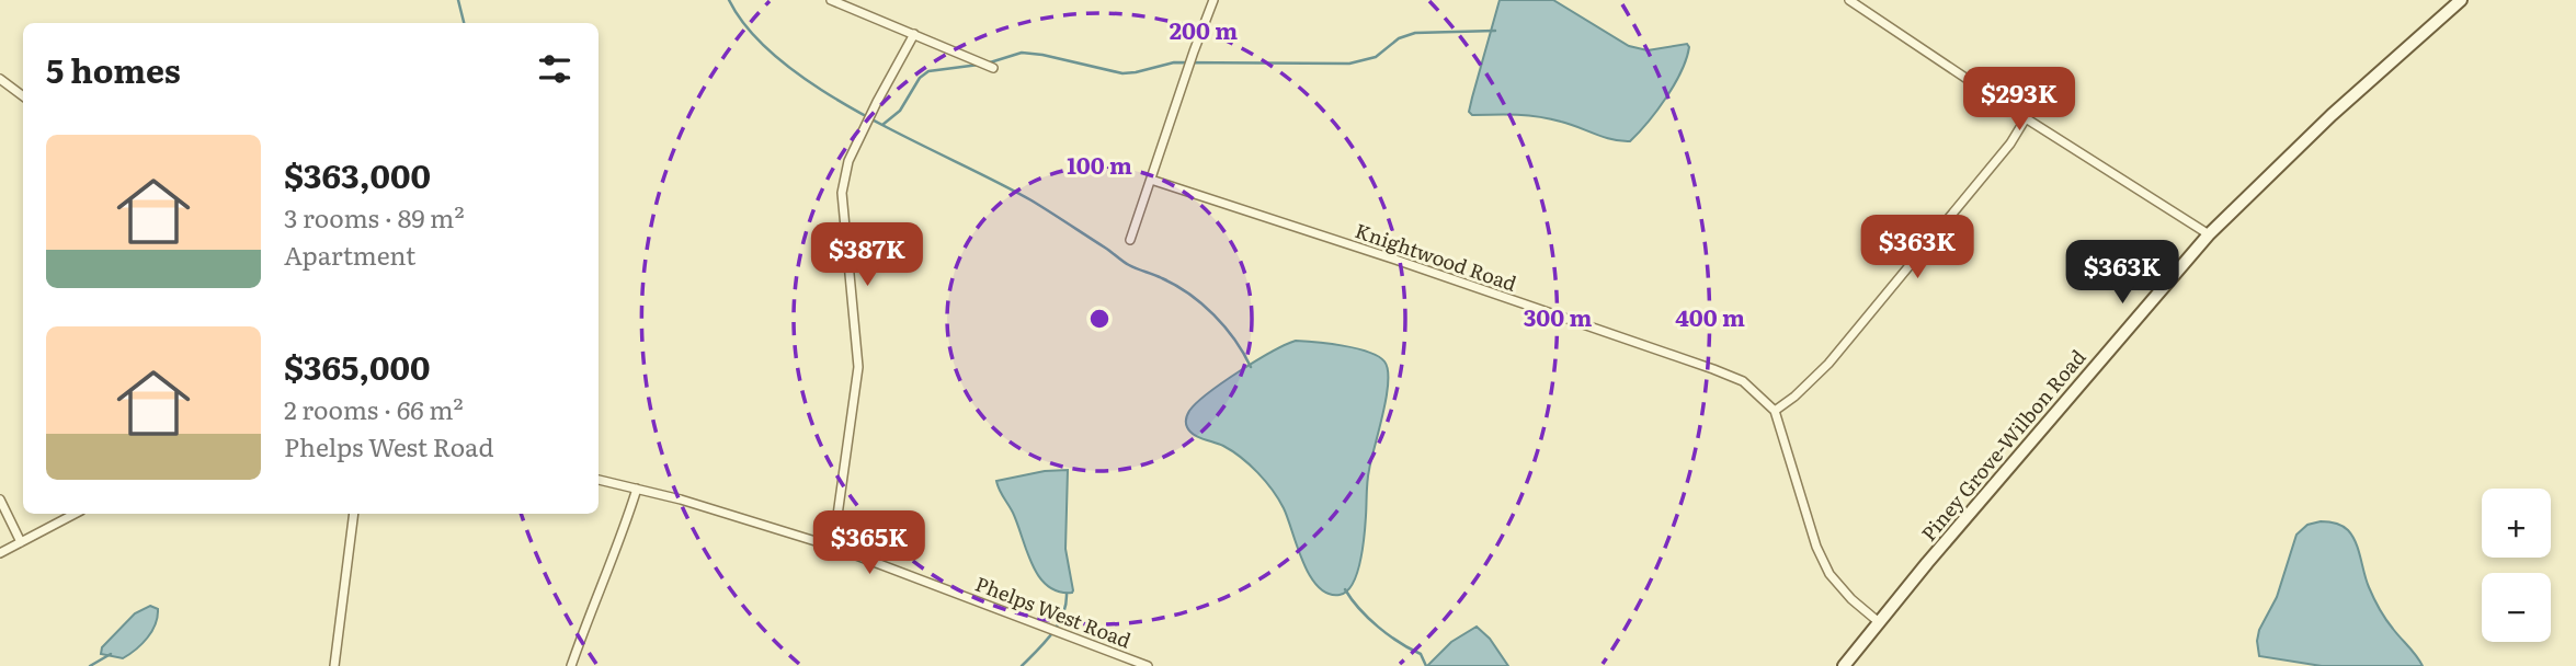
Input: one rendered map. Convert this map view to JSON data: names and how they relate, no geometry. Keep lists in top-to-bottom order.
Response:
{
  "streets": {
    "street": ["Knightwood Road", "Piney Grove-Wilbon Road", "Phelps West Road"]
  },
  "crossings": [
    ["Knightwood Road", "Piney Grove-Wilbon Road"]
  ],
  "page": {
    "heading": "5 homes",
    "price": [
      "$293K",
      "$363K",
      "$387K",
      "$363K",
      "$365K"
    ],
    "list": [
      {
        "name": "$363,000",
        "note": "3 rooms · 89 m² · Apartment"
      },
      {
        "name": "$365,000",
        "note": "2 rooms · 66 m² · Phelps West Road"
      }
    ],
    "map_buttons": ["+", "−"]
  },
  "rings": [
    "200 m",
    "100 m",
    "300 m",
    "400 m"
  ]
}
